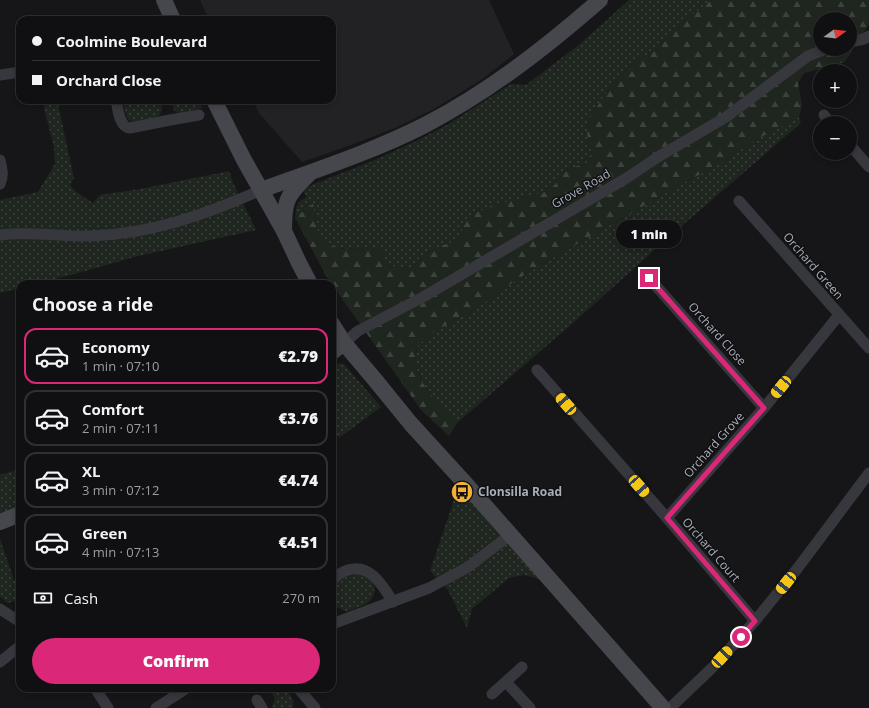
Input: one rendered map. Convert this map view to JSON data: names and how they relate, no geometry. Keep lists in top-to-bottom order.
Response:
{
  "streets": {
    "street": [
      "Grove Road",
      "Orchard Green",
      "Orchard Close",
      "Orchard Grove",
      "Orchard Court"
    ]
  },
  "crossings": [
    ["Orchard Green", "Orchard Grove"],
    ["Orchard Close", "Orchard Grove"],
    ["Orchard Grove", "Orchard Court"]
  ],
  "places": {
    "bus stop": ["Clonsilla Road"]
  },
  "north": "right",
  "page": {
    "map_buttons": ["+", "−"],
    "banner": ["Coolmine Boulevard", "Orchard Close"],
    "bubble": "1 min",
    "heading": "Choose a ride",
    "list": [
      {
        "name": "Economy",
        "note": "1 min · 07:10",
        "value": "€2.79"
      },
      {
        "name": "Comfort",
        "note": "2 min · 07:11",
        "value": "€3.76"
      },
      {
        "name": "XL",
        "note": "3 min · 07:12",
        "value": "€4.74"
      },
      {
        "name": "Green",
        "note": "4 min · 07:13",
        "value": "€4.51"
      }
    ],
    "pay": ["Cash", "270 m"],
    "buttons": "Confirm"
  }
}
